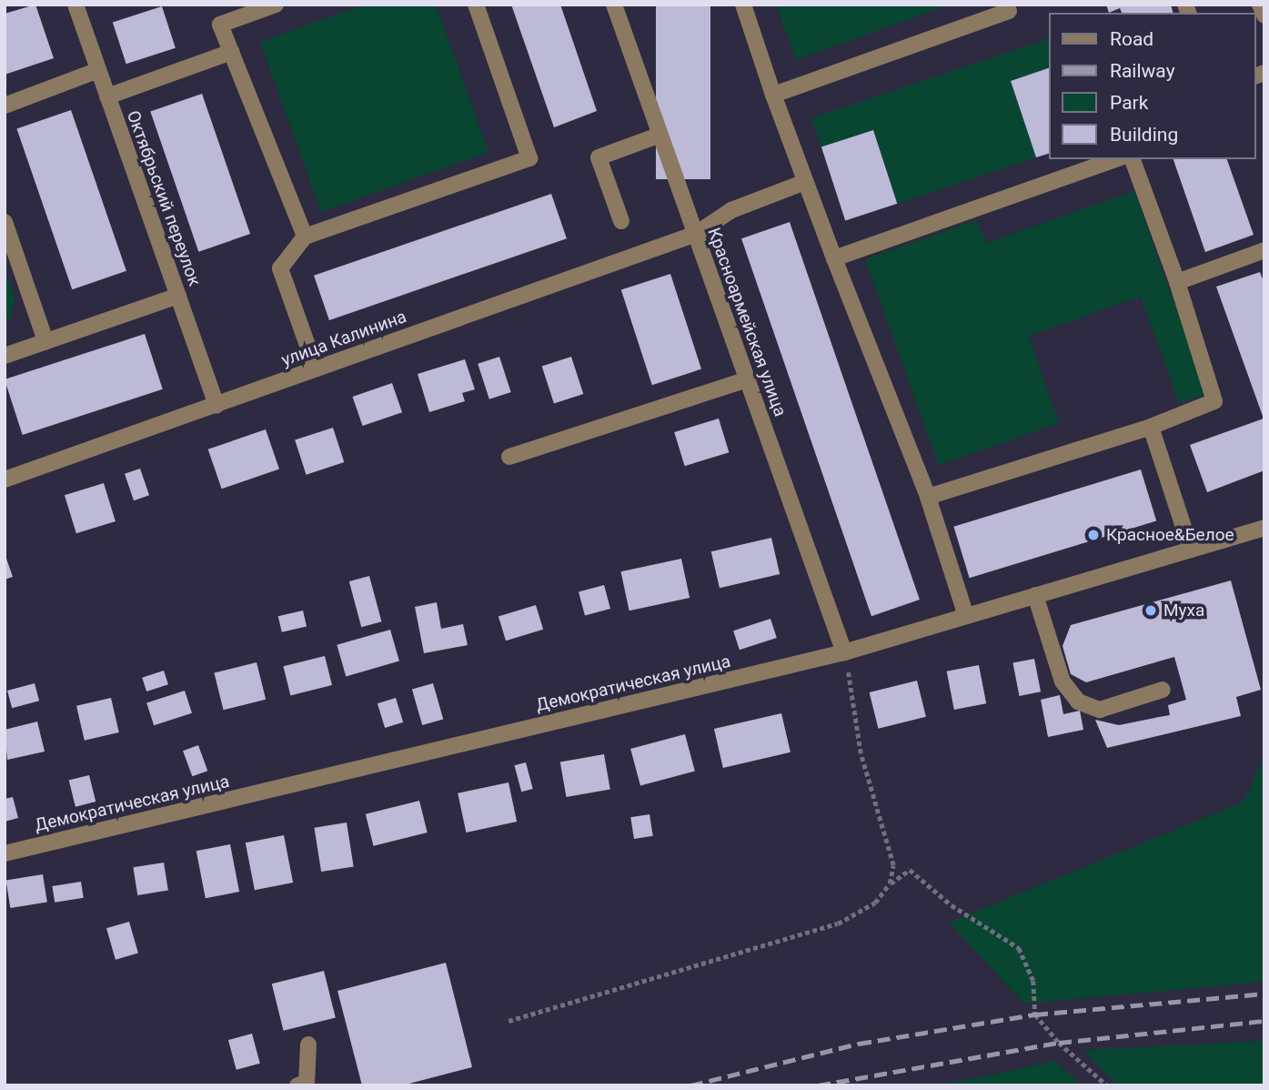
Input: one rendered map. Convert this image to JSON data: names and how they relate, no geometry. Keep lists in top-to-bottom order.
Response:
{
  "streets": {
    "street": [
      "Октябрьский переулок",
      "Красноармейская улица",
      "улица Калинина",
      "Демократическая улица"
    ]
  },
  "crossings": [
    ["Октябрьский переулок", "улица Калинина"],
    ["Красноармейская улица", "улица Калинина"],
    ["Красноармейская улица", "Демократическая улица"]
  ],
  "places": ["Красное&Белое", "Муха"],
  "legend": [
    "Road",
    "Railway",
    "Park",
    "Building"
  ]
}
